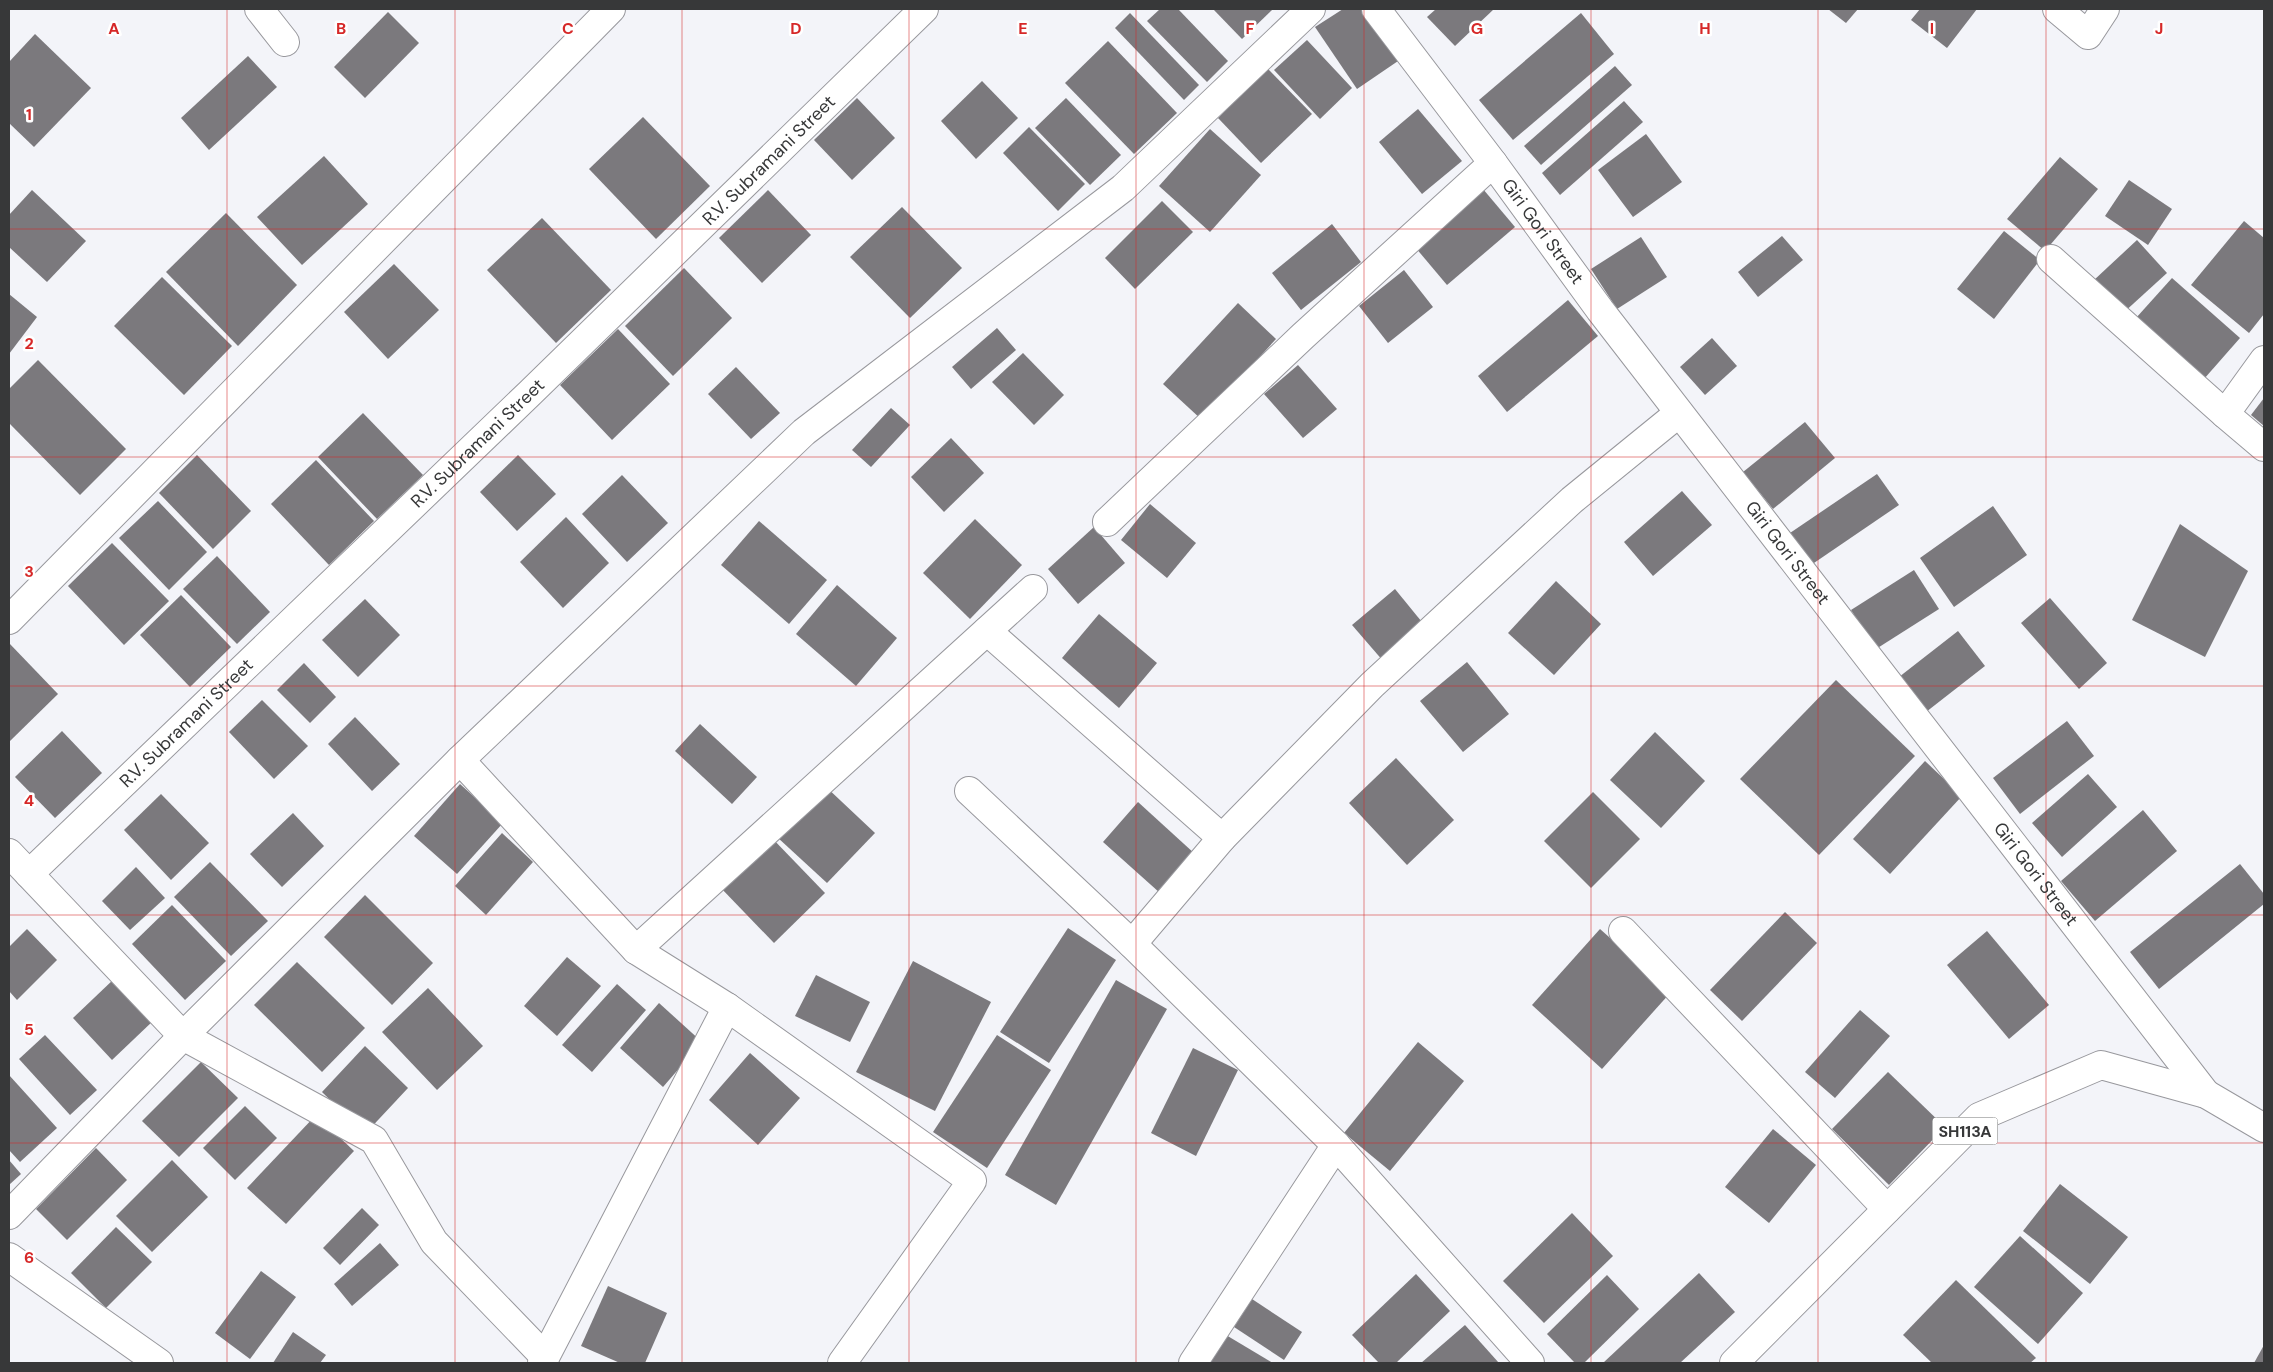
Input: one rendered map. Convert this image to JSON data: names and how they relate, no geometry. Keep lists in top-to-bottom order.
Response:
{
  "streets": {
    "street": ["R.V. Subramani Street", "Giri Gori Street", "SH113A"]
  },
  "crossings": [
    ["Giri Gori Street", "SH113A"]
  ],
  "grid": {
    "columns": [
      "A",
      "B",
      "C",
      "D",
      "E",
      "F",
      "G",
      "H",
      "I",
      "J"
    ],
    "rows": [
      "1",
      "2",
      "3",
      "4",
      "5",
      "6"
    ]
  }
}
